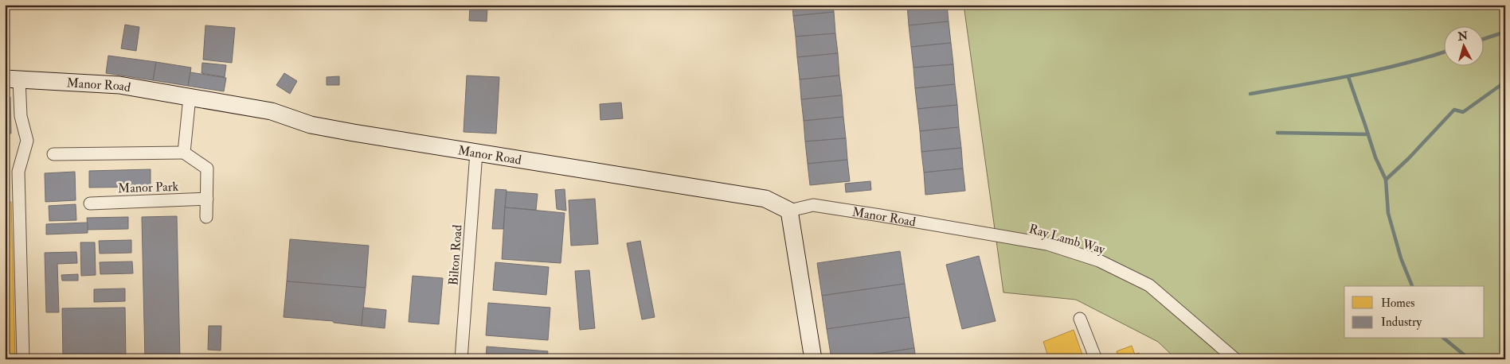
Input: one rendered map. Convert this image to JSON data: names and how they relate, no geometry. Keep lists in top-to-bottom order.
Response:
{
  "streets": {
    "street": [
      "Manor Road",
      "Manor Park",
      "Ray Lamb Way",
      "Bilton Road"
    ]
  },
  "crossings": [
    ["Manor Road", "Ray Lamb Way"],
    ["Manor Road", "Bilton Road"]
  ],
  "legend": ["Homes", "Industry"],
  "north": "top"
}
